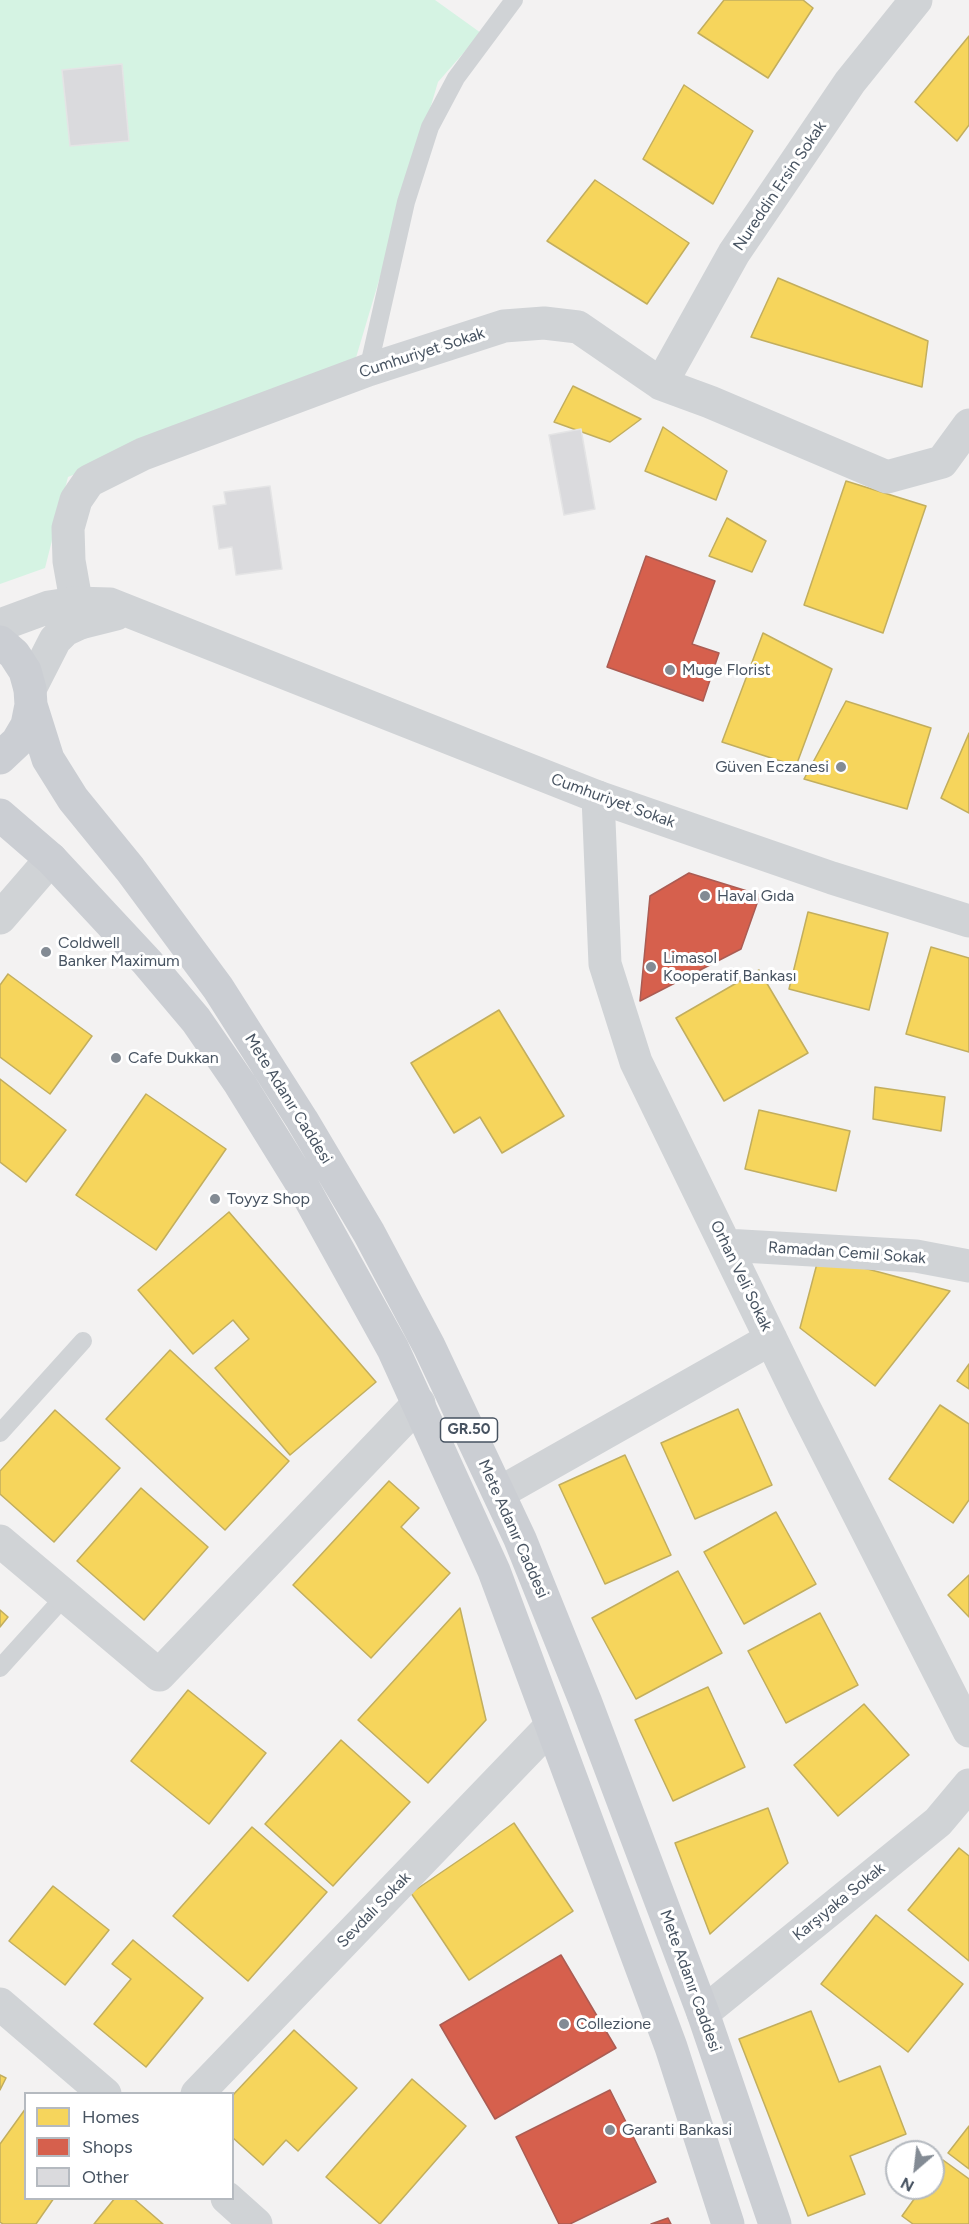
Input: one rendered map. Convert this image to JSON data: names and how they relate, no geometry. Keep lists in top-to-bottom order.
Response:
{
  "streets": {
    "main road": ["Mete Adanır Caddesi", "GR.50"],
    "street": [
      "Nureddin Ersin Sokak",
      "Cumhuriyet Sokak",
      "Ramadan Cemil Sokak",
      "Orhan Veli Sokak",
      "Karşıyaka Sokak",
      "Sevdalı Sokak"
    ]
  },
  "crossings": [
    ["Nureddin Ersin Sokak", "Cumhuriyet Sokak"],
    ["Cumhuriyet Sokak", "Orhan Veli Sokak"],
    ["Mete Adanır Caddesi", "GR.50"],
    ["Mete Adanır Caddesi", "Karşıyaka Sokak"],
    ["Mete Adanır Caddesi", "Sevdalı Sokak"],
    ["Ramadan Cemil Sokak", "Orhan Veli Sokak"]
  ],
  "places": [
    "Muge Florist",
    "Güven Eczanesi",
    "Haval Gıda",
    "Coldwell Banker Maximum",
    "Limasol Kooperatif Bankası",
    "Cafe Dukkan",
    "Toyyz Shop",
    "Collezione",
    "Garanti Bankasi"
  ],
  "legend": ["Homes", "Shops", "Other"],
  "north": "bottom left"
}
